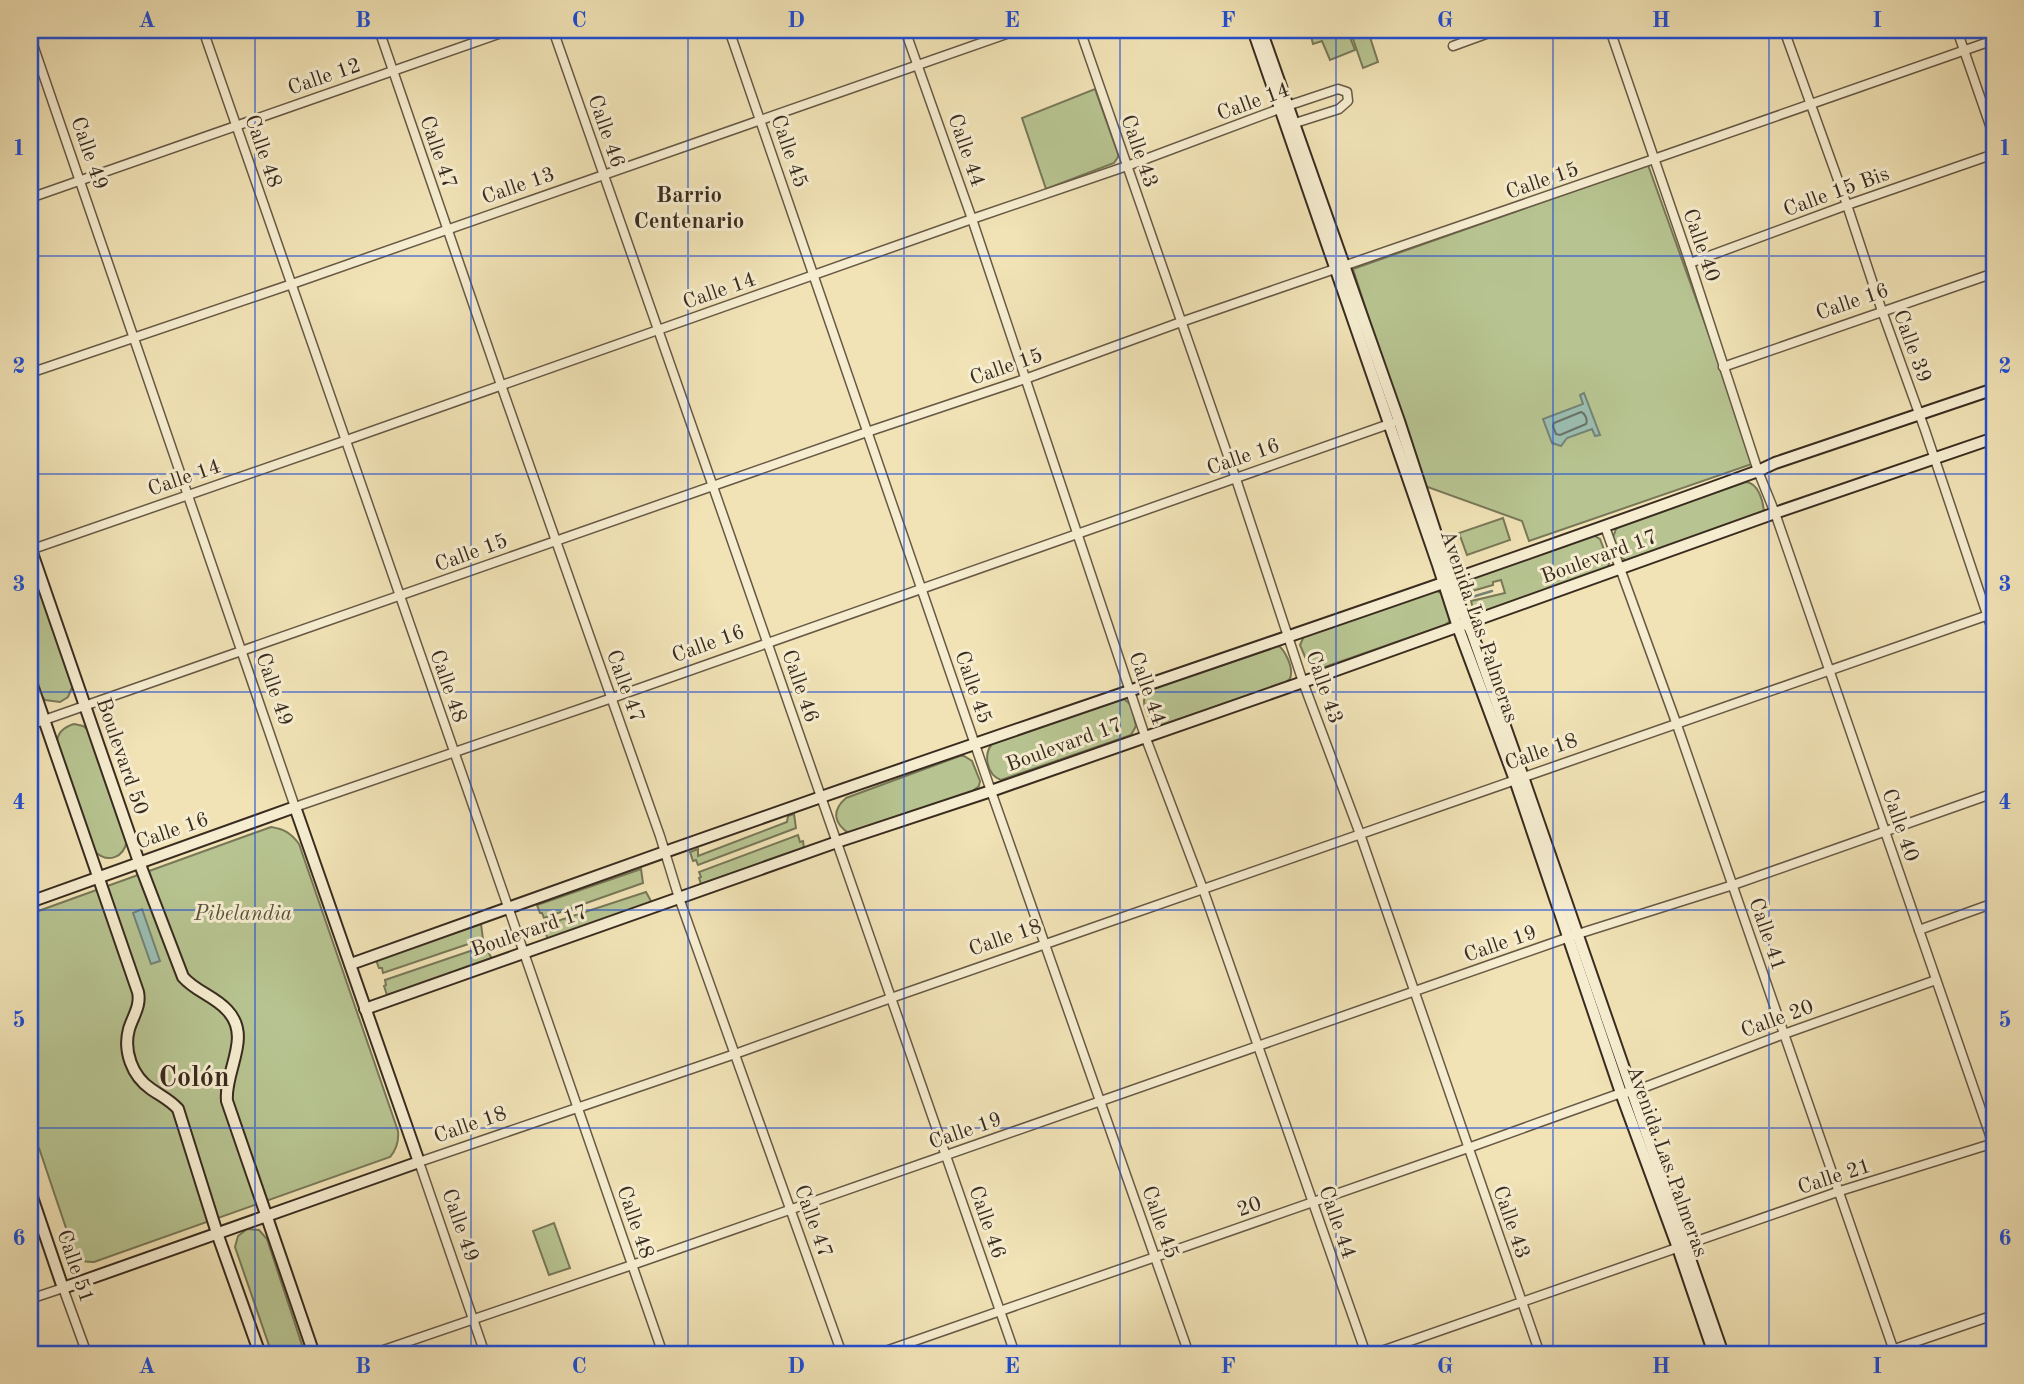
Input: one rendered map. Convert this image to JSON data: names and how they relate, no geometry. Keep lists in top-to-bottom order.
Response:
{
  "streets": {
    "main road": [
      "Calle 49",
      "Calle 16",
      "Boulevard 17",
      "Avenida Las Palmeras",
      "Calle 18",
      "Boulevard 50",
      "Calle 51"
    ],
    "street": [
      "Calle 12",
      "Calle 14",
      "Calle 46",
      "Calle 44",
      "Calle 48",
      "Calle 45",
      "Calle 43",
      "Calle 47",
      "Calle 15",
      "Calle 13",
      "Calle 15 Bis",
      "Calle 40",
      "Calle 39",
      "Calle 41",
      "Calle 19",
      "Calle 20",
      "Calle 21",
      "20"
    ]
  },
  "crossings": [
    ["Calle 12", "Calle 48"],
    ["Calle 12", "Calle 47"],
    ["Calle 12", "Calle 49"],
    ["Calle 14", "Calle 46"],
    ["Calle 14", "Calle 44"],
    ["Calle 14", "Calle 48"],
    ["Calle 14", "Calle 45"],
    ["Calle 14", "Calle 43"],
    ["Calle 14", "Calle 47"],
    ["Calle 14", "Calle 49"],
    ["Calle 14", "Avenida Las Palmeras"],
    ["Calle 14", "Boulevard 50"],
    ["Calle 46", "Calle 15"],
    ["Calle 46", "Calle 13"],
    ["Calle 46", "Calle 16"],
    ["Calle 46", "Boulevard 17"],
    ["Calle 46", "Calle 18"],
    ["Calle 46", "Calle 19"],
    ["Calle 46", "20"],
    ["Calle 44", "Calle 15"],
    ["Calle 44", "Calle 13"],
    ["Calle 44", "Calle 16"],
    ["Calle 44", "Boulevard 17"],
    ["Calle 44", "Calle 18"],
    ["Calle 44", "Calle 19"],
    ["Calle 44", "20"],
    ["Calle 48", "Calle 15"],
    ["Calle 48", "Calle 13"],
    ["Calle 48", "Calle 16"],
    ["Calle 48", "Boulevard 17"],
    ["Calle 48", "Calle 18"],
    ["Calle 48", "Calle 19"],
    ["Calle 45", "Calle 15"],
    ["Calle 45", "Calle 13"],
    ["Calle 45", "Calle 16"],
    ["Calle 45", "Boulevard 17"],
    ["Calle 45", "Calle 18"],
    ["Calle 45", "Calle 19"],
    ["Calle 45", "20"],
    ["Calle 43", "Calle 15"],
    ["Calle 43", "Calle 16"],
    ["Calle 43", "Boulevard 17"],
    ["Calle 43", "Calle 18"],
    ["Calle 43", "Calle 19"],
    ["Calle 43", "Calle 21"],
    ["Calle 43", "20"],
    ["Calle 47", "Calle 15"],
    ["Calle 47", "Calle 13"],
    ["Calle 47", "Calle 16"],
    ["Calle 47", "Boulevard 17"],
    ["Calle 47", "Calle 18"],
    ["Calle 47", "Calle 19"],
    ["Calle 49", "Calle 15"],
    ["Calle 49", "Calle 13"],
    ["Calle 49", "Calle 16"],
    ["Calle 49", "Boulevard 17"],
    ["Calle 49", "Calle 18"],
    ["Calle 49", "Calle 19"],
    ["Calle 15", "Calle 40"],
    ["Calle 15", "Calle 39"],
    ["Calle 15", "Avenida Las Palmeras"],
    ["Calle 15", "Boulevard 50"],
    ["Calle 15 Bis", "Calle 40"],
    ["Calle 15 Bis", "Calle 39"],
    ["Calle 40", "Calle 16"],
    ["Calle 40", "Boulevard 17"],
    ["Calle 40", "Calle 18"],
    ["Calle 40", "Calle 19"],
    ["Calle 40", "Calle 20"],
    ["Calle 40", "Calle 21"],
    ["Calle 16", "Calle 39"],
    ["Calle 16", "Avenida Las Palmeras"],
    ["Calle 16", "Boulevard 50"],
    ["Calle 39", "Boulevard 17"],
    ["Calle 39", "Calle 18"],
    ["Boulevard 17", "Avenida Las Palmeras"],
    ["Boulevard 17", "Calle 41"],
    ["Avenida Las Palmeras", "Calle 18"],
    ["Avenida Las Palmeras", "Calle 19"],
    ["Avenida Las Palmeras", "Calle 20"],
    ["Avenida Las Palmeras", "Calle 21"],
    ["Avenida Las Palmeras", "20"],
    ["Calle 18", "Boulevard 50"],
    ["Calle 18", "Calle 41"],
    ["Calle 18", "Calle 51"],
    ["Calle 41", "Calle 19"],
    ["Calle 41", "Calle 20"],
    ["Calle 41", "Calle 21"],
    ["Calle 20", "20"]
  ],
  "districts": ["Barrio Centenario", "Colón"],
  "parks": ["Pibelandia"],
  "grid": {
    "columns": [
      "A",
      "B",
      "C",
      "D",
      "E",
      "F",
      "G",
      "H",
      "I"
    ],
    "rows": [
      "1",
      "2",
      "3",
      "4",
      "5",
      "6"
    ]
  }
}
